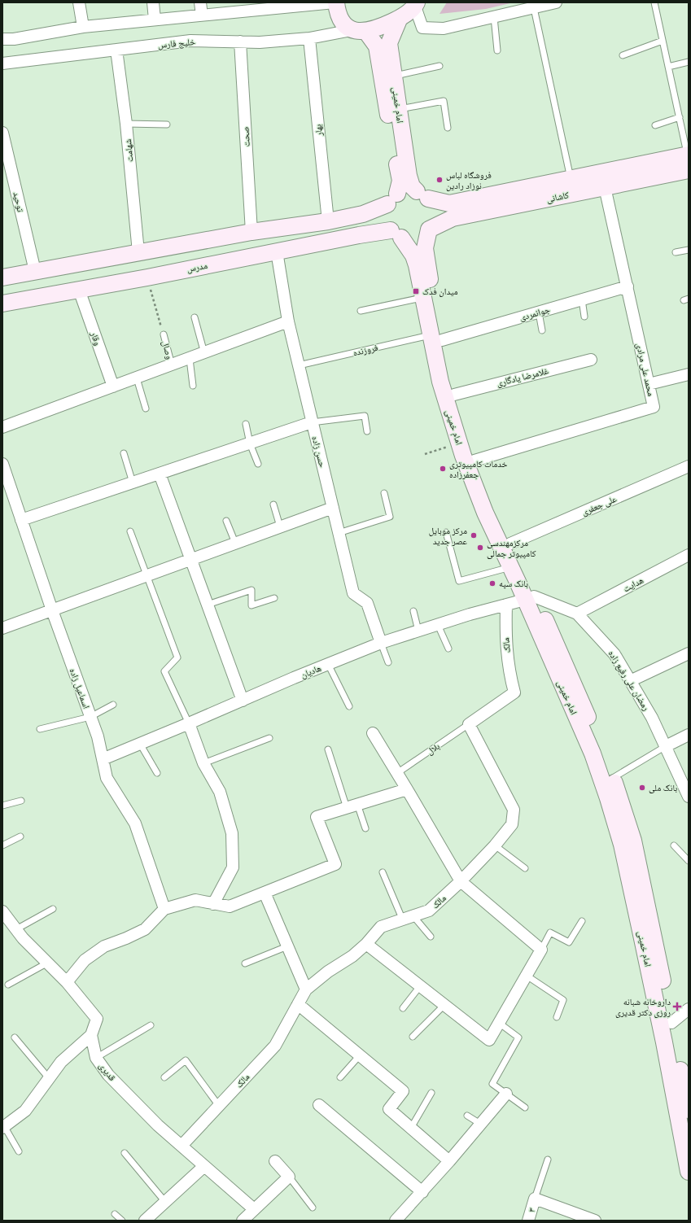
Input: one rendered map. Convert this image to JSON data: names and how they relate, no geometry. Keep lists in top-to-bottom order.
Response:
{
  "streets": {
    "main road": ["امام خمینی", "کاشانی", "مدرس"],
    "street": [
      "خلیج فارس",
      "بهار",
      "صحت",
      "شهامت",
      "توحید",
      "جوانمردی",
      "وقار",
      "محمد علی مرادی",
      "غلامرضا یادگاری",
      "حسن زاده",
      "علی جعفری",
      "هدایت",
      "مالک",
      "هادیان",
      "رمضان علی رفیع زاده",
      "اسماعیل زاده",
      "قدیری",
      "۳"
    ],
    "lane": ["وصال", "فروزنده", "بلال"]
  },
  "crossings": [
    ["خلیج فارس", "امام خمینی"],
    ["خلیج فارس", "بهار"],
    ["خلیج فارس", "صحت"],
    ["خلیج فارس", "شهامت"],
    ["امام خمینی", "کاشانی"],
    ["امام خمینی", "مدرس"],
    ["امام خمینی", "جوانمردی"],
    ["امام خمینی", "فروزنده"],
    ["امام خمینی", "محمد علی مرادی"],
    ["امام خمینی", "غلامرضا یادگاری"],
    ["امام خمینی", "علی جعفری"],
    ["امام خمینی", "هادیان"],
    ["امام خمینی", "رمضان علی رفیع زاده"],
    ["کاشانی", "مدرس"],
    ["کاشانی", "محمد علی مرادی"],
    ["مدرس", "وقار"],
    ["مدرس", "حسن زاده"],
    ["جوانمردی", "فروزنده"],
    ["جوانمردی", "محمد علی مرادی"],
    ["فروزنده", "حسن زاده"],
    ["حسن زاده", "هادیان"],
    ["هدایت", "رمضان علی رفیع زاده"],
    ["مالک", "هادیان"],
    ["مالک", "بلال"],
    ["مالک", "قدیری"],
    ["هادیان", "رمضان علی رفیع زاده"],
    ["هادیان", "اسماعیل زاده"]
  ],
  "places": {
    "other": [
      "فروشگاه لباس نوزاد رادین",
      "خدمات کامپیوتری جعفرزاده",
      "مرکز موبایل عصر جدید",
      "مرکزمهندسی کامپیوتر جمالی",
      "بانک سپه",
      "بانک ملی"
    ],
    "transit": ["میدان فدک"],
    "health": ["داروخانه شبانه روزی دکتر قدیری"]
  }
}
